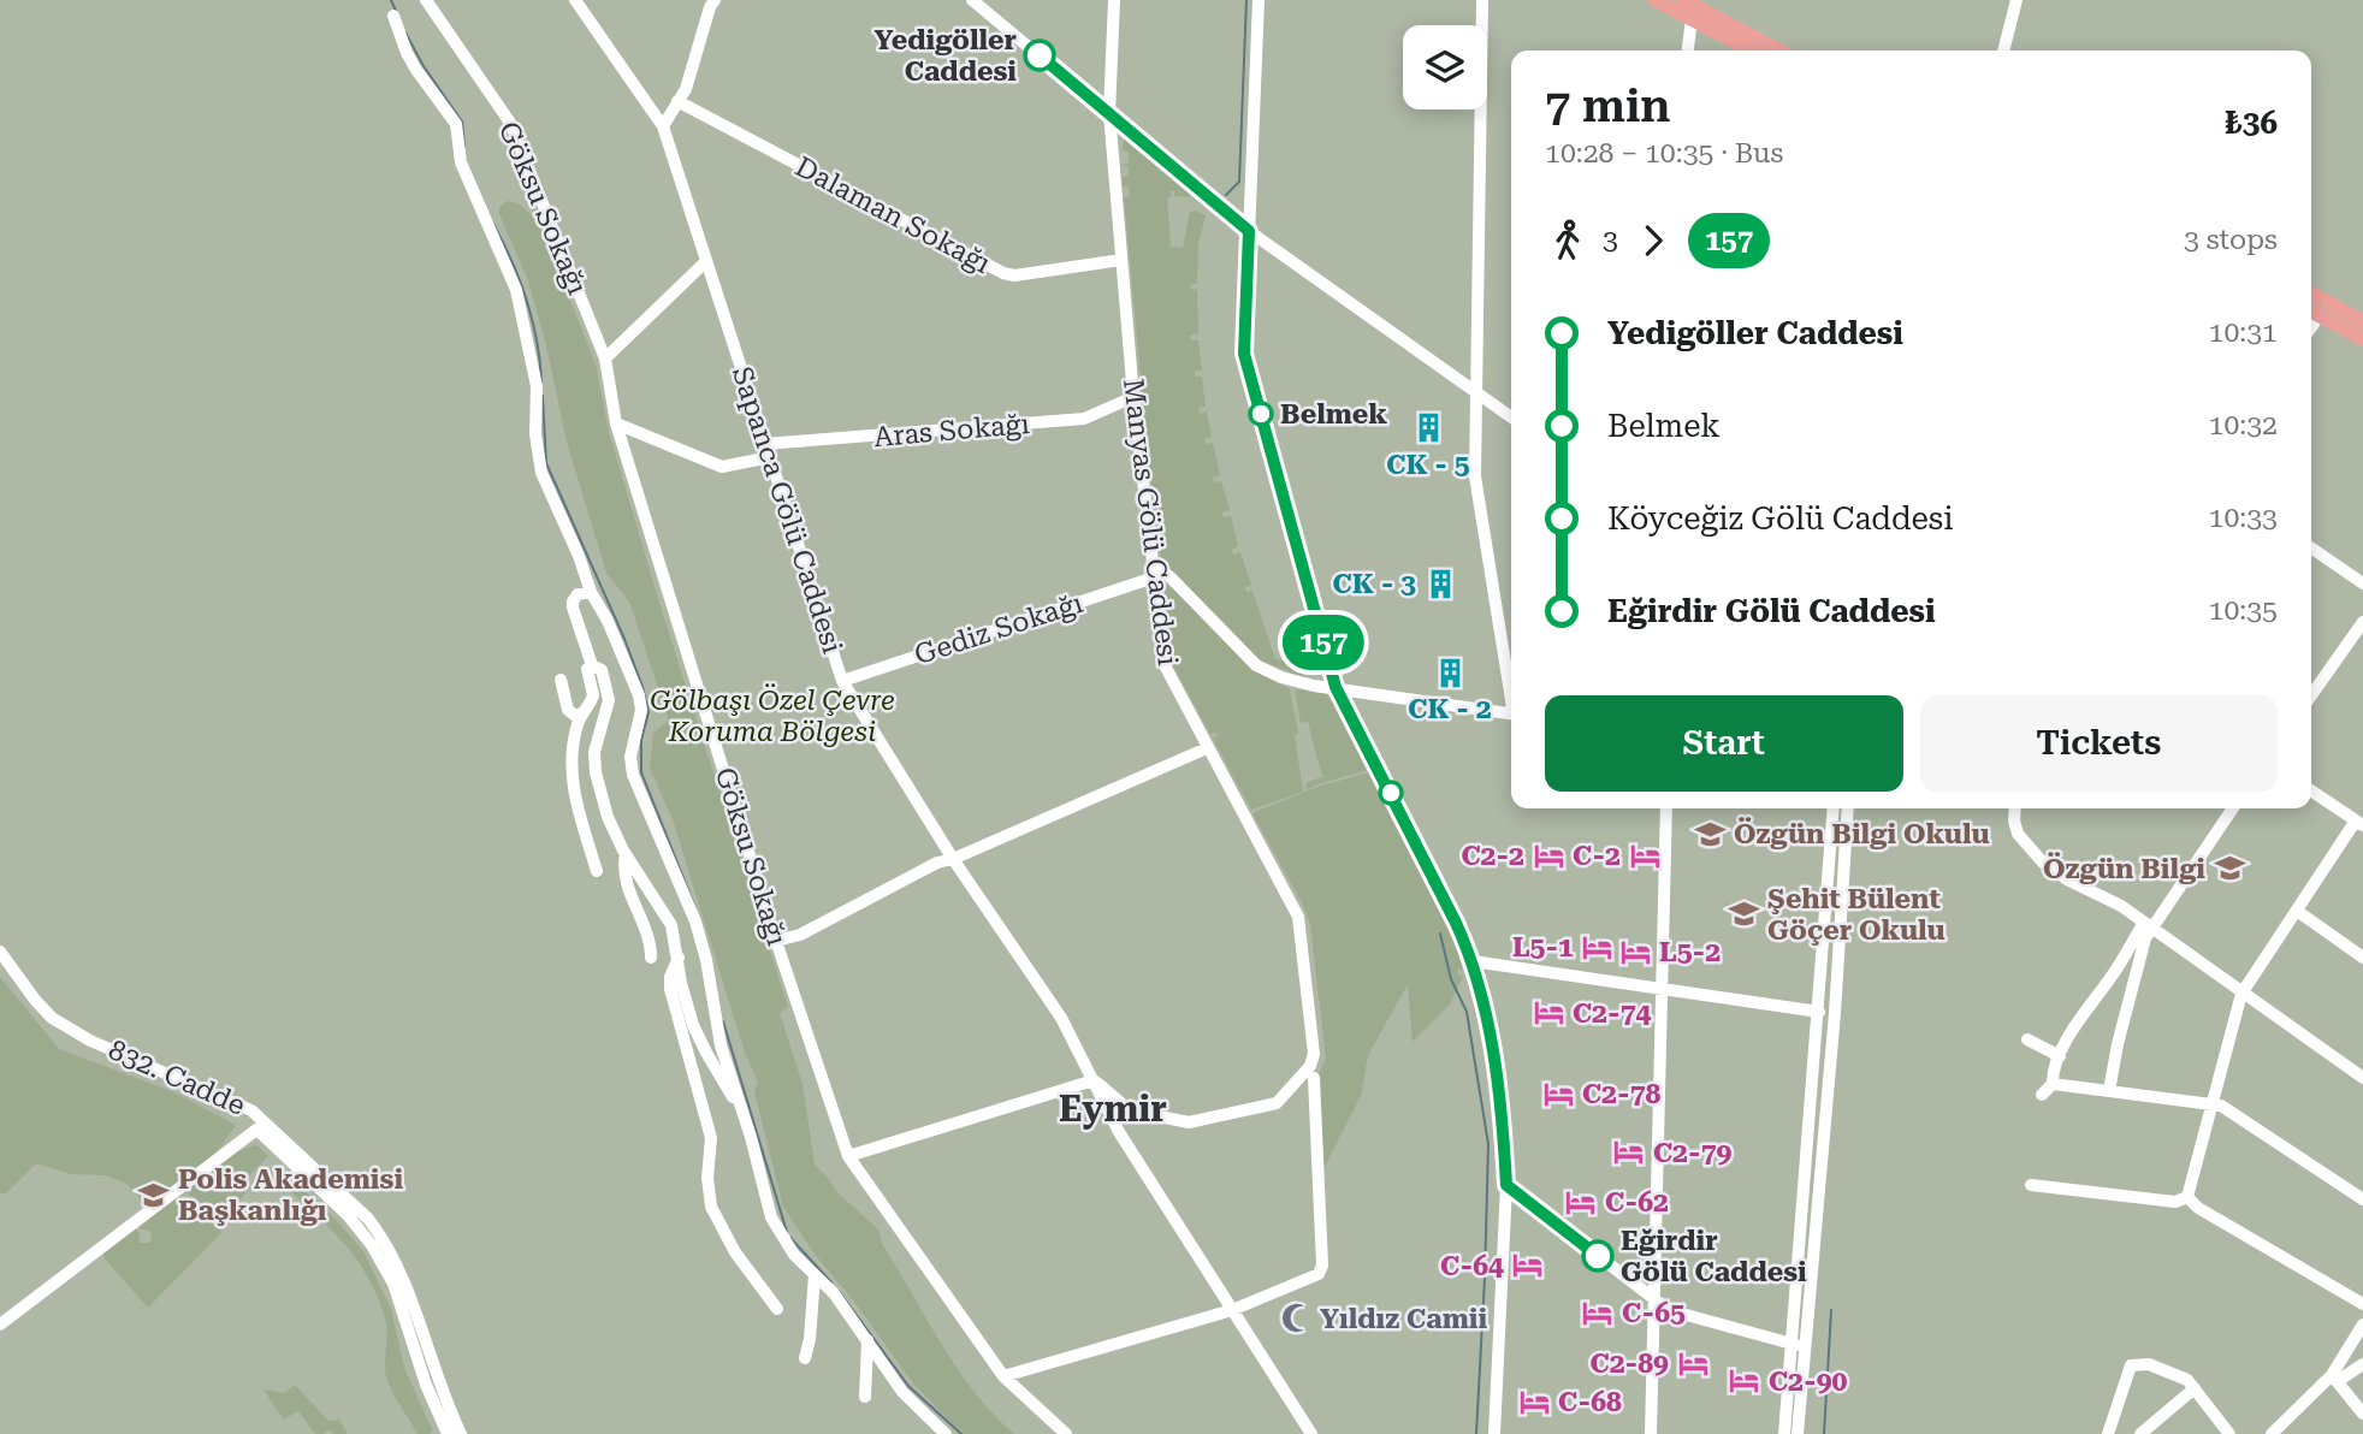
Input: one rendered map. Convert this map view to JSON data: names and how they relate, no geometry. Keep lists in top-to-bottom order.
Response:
{
  "streets": {
    "street": [
      "Göksu Sokağı",
      "Dalaman Sokağı",
      "Aras Sokağı",
      "Sapanca Gölü Caddesi",
      "Manyas Gölü Caddesi",
      "Gediz Sokağı",
      "832. Cadde"
    ]
  },
  "crossings": [
    ["Dalaman Sokağı", "Manyas Gölü Caddesi"],
    ["Aras Sokağı", "Sapanca Gölü Caddesi"],
    ["Aras Sokağı", "Manyas Gölü Caddesi"],
    ["Sapanca Gölü Caddesi", "Manyas Gölü Caddesi"],
    ["Sapanca Gölü Caddesi", "Gediz Sokağı"],
    ["Manyas Gölü Caddesi", "Gediz Sokağı"]
  ],
  "districts": ["Eymir"],
  "parks": ["Gölbaşı Özel Çevre Koruma Bölgesi"],
  "places": {
    "other": ["Yedigöller Caddesi", "Belmek", "Eğirdir Gölü Caddesi"],
    "building": ["CK - 5", "CK - 3", "CK - 2"],
    "school or university": [
      "Özgün Bilgi Okulu",
      "Özgün Bilgi",
      "Şehit Bülent Göçer Okulu",
      "Polis Akademisi Başkanlığı"
    ],
    "hotel": [
      "C2-2",
      "C-2",
      "L5-1",
      "L5-2",
      "C2-74",
      "C2-78",
      "C2-79",
      "C-62",
      "C-64",
      "C-65",
      "C2-89",
      "C2-90",
      "C-68"
    ],
    "mosque": ["Yıldız Camii"]
  },
  "lines": ["bus line 157"],
  "page": {
    "on_map": "157",
    "heading": ["7 min", "10:28 – 10:35 · Bus", "₺36"],
    "legs": ["3", "157", "3 stops"],
    "list": [
      {
        "name": "Yedigöller Caddesi",
        "value": "10:31"
      },
      {
        "name": "Belmek",
        "value": "10:32"
      },
      {
        "name": "Köyceğiz Gölü Caddesi",
        "value": "10:33"
      },
      {
        "name": "Eğirdir Gölü Caddesi",
        "value": "10:35"
      }
    ],
    "buttons": ["Start", "Tickets"]
  }
}
